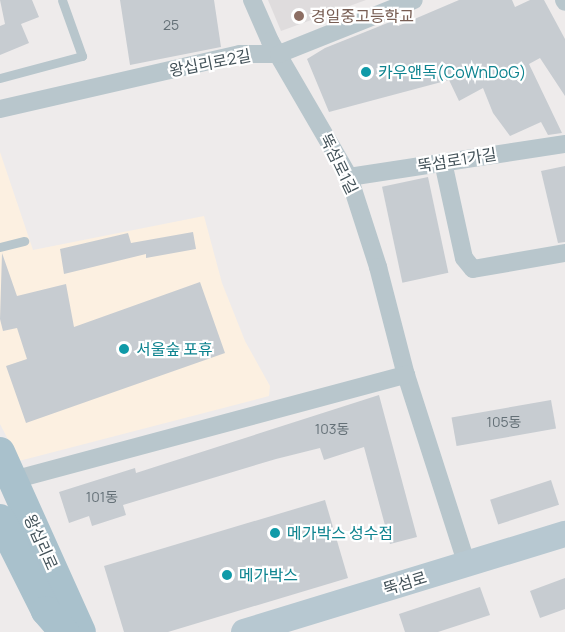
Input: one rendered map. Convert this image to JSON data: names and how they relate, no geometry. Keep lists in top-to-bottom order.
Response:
{
  "streets": {
    "main road": ["왕십리로", "뚝섬로"],
    "street": ["왕십리로2길", "뚝섬로1가길", "뚝섬로1길"]
  },
  "crossings": [
    ["왕십리로2길", "뚝섬로1길"],
    ["뚝섬로1가길", "뚝섬로1길"],
    ["뚝섬로1길", "뚝섬로"]
  ],
  "places": [
    "경일중고등학교",
    "카우앤독(CoWnDoG)",
    "서울숲 포휴",
    "메가박스 성수점",
    "메가박스"
  ],
  "house_numbers": [
    "25",
    "105동",
    "103동",
    "101동"
  ]
}
